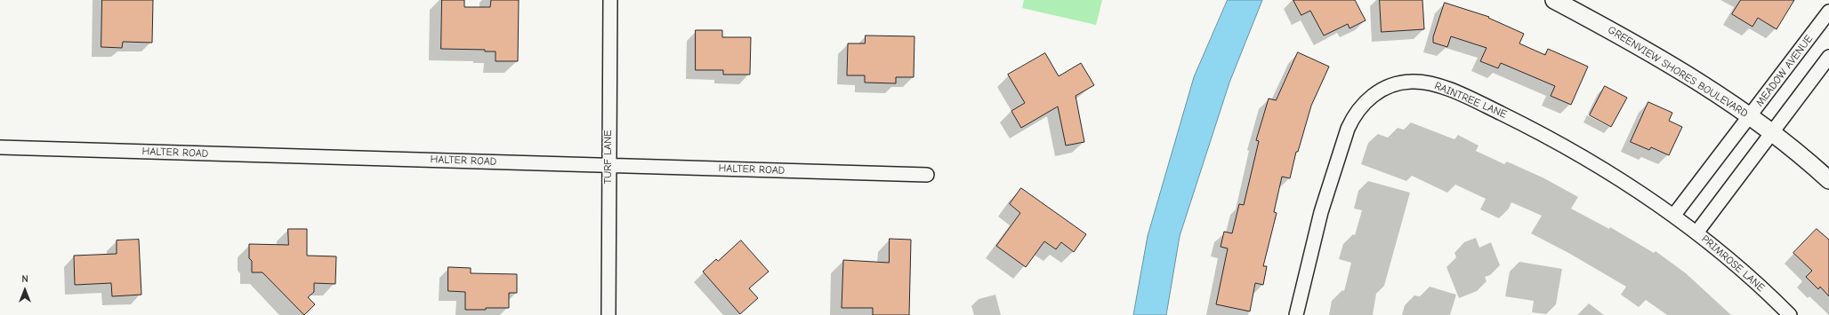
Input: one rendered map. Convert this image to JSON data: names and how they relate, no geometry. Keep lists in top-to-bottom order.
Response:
{
  "streets": {
    "street": [
      "MEADOW AVENUE",
      "GREENVIEW SHORES BOULEVARD",
      "RAINTREE LANE",
      "HALTER ROAD",
      "TURF LANE",
      "PRIMROSE LANE"
    ]
  },
  "crossings": [
    ["MEADOW AVENUE", "GREENVIEW SHORES BOULEVARD"],
    ["MEADOW AVENUE", "RAINTREE LANE"],
    ["MEADOW AVENUE", "PRIMROSE LANE"],
    ["RAINTREE LANE", "PRIMROSE LANE"],
    ["HALTER ROAD", "TURF LANE"]
  ],
  "north": "top"
}
